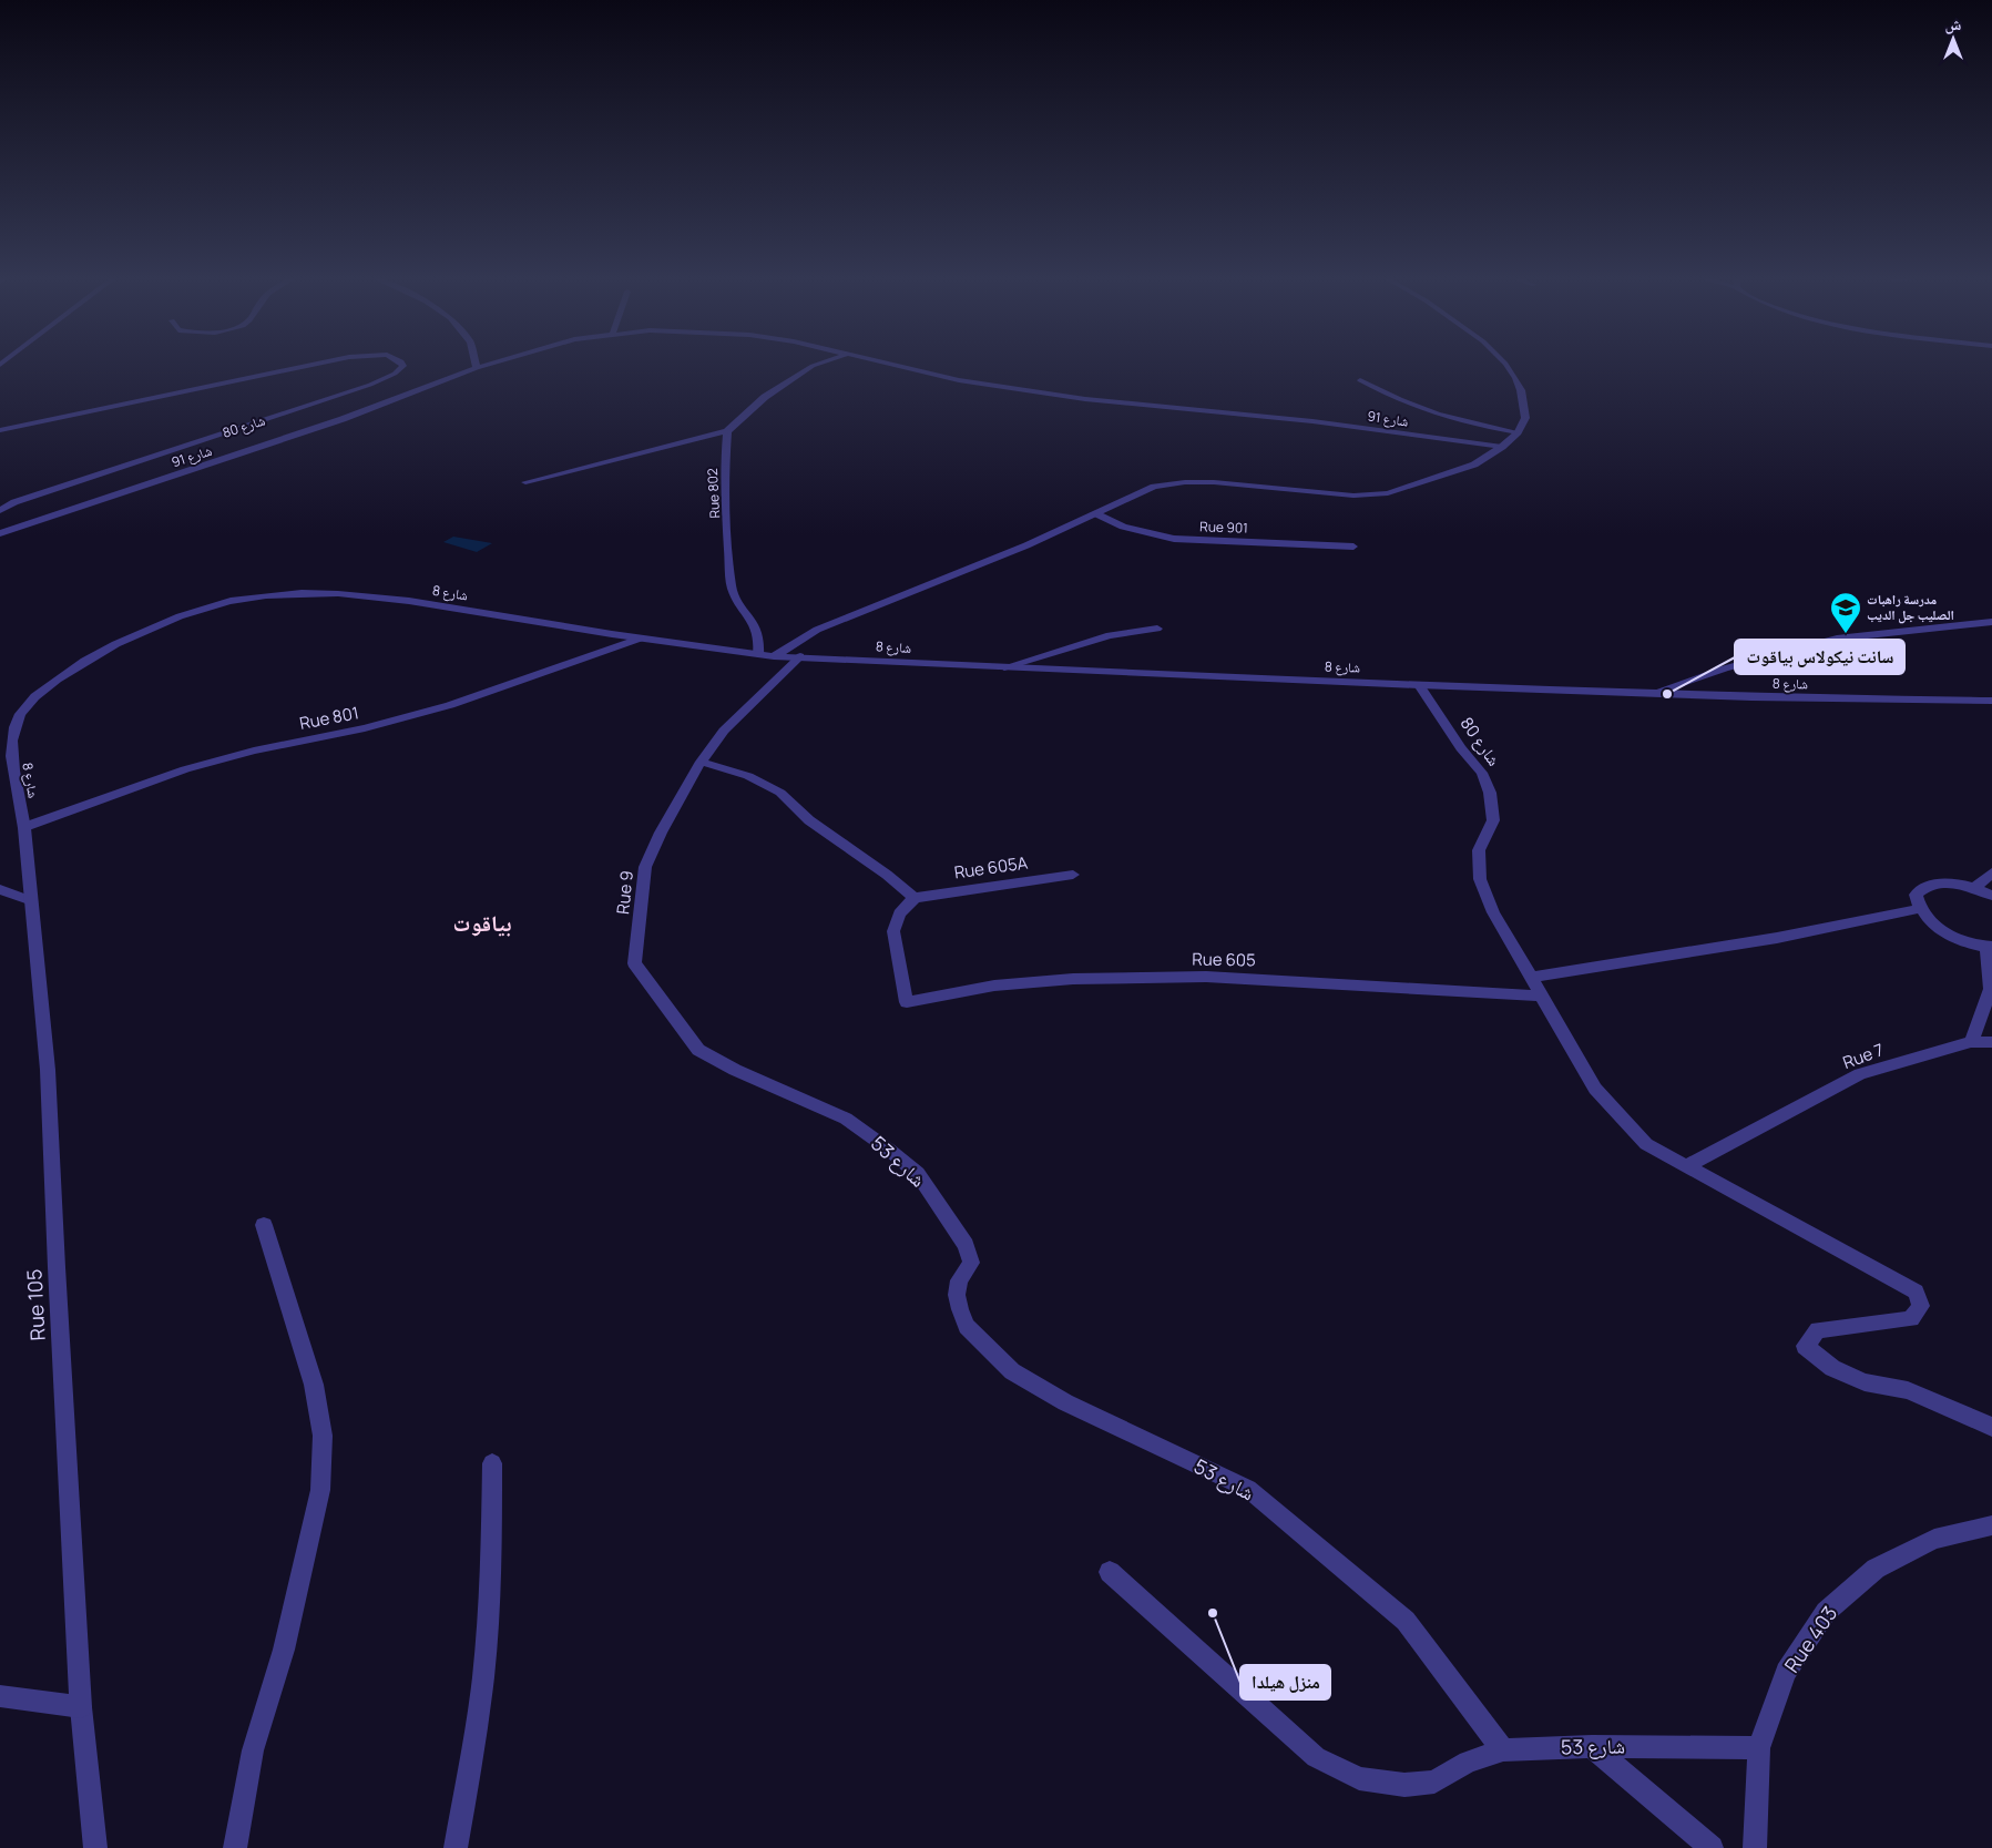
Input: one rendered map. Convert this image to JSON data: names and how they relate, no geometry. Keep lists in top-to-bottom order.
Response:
{
  "streets": {
    "street": [
      "شارع 91",
      "شارع 80",
      "Rue 802",
      "Rue 901",
      "شارع 8",
      "Rue 801",
      "Rue 605A",
      "Rue 9",
      "Rue 605",
      "Rue 7",
      "شارع 53",
      "Rue 105",
      "Rue 403"
    ]
  },
  "crossings": [
    ["شارع 80", "شارع 8"],
    ["شارع 80", "Rue 605"],
    ["شارع 80", "Rue 7"],
    ["Rue 802", "شارع 8"],
    ["شارع 8", "Rue 801"],
    ["شارع 8", "Rue 9"],
    ["شارع 8", "Rue 105"],
    ["Rue 605A", "Rue 605"],
    ["Rue 9", "شارع 53"],
    ["شارع 53", "Rue 403"]
  ],
  "districts": ["بياقوت"],
  "places": {
    "school or university": ["مدرسة راهبات الصليب جل الديب"],
    "other": ["سانت نيكولاس بياقوت", "منزل هيلدا"]
  },
  "north": "top"
}
